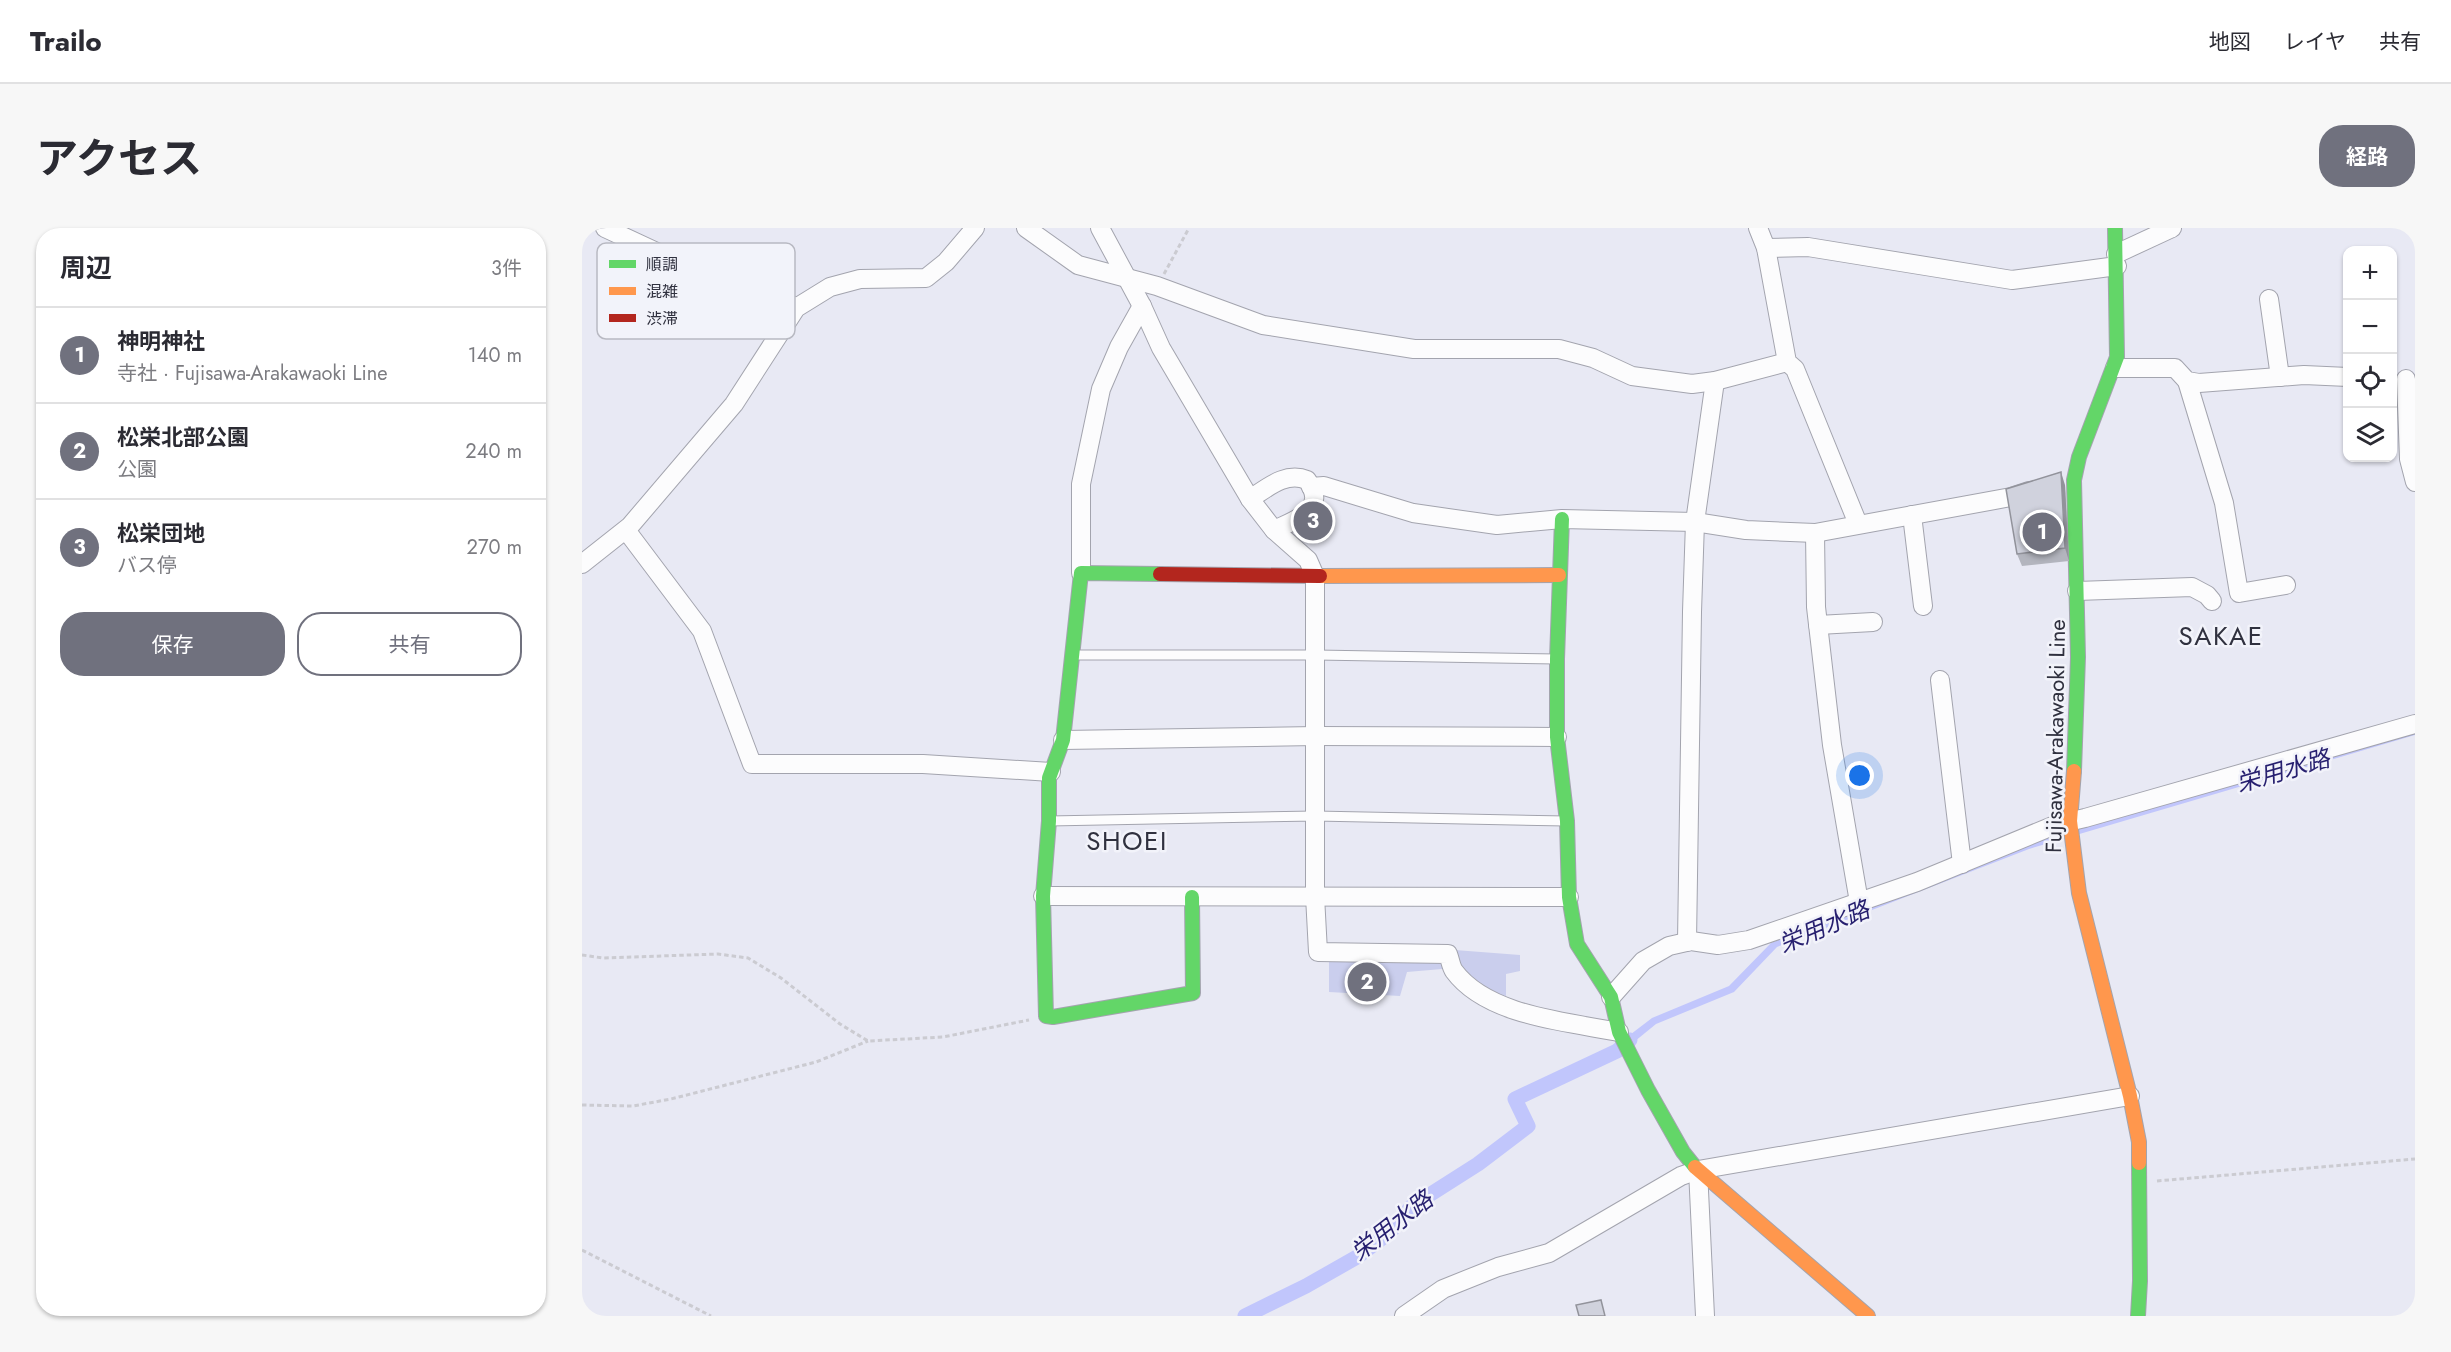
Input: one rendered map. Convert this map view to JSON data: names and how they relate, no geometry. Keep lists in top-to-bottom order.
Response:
{
  "streets": {
    "street": ["Fujisawa-Arakawaoki Line"]
  },
  "districts": ["SAKAE", "SHOEI"],
  "water": ["栄用水路"],
  "legend": ["順調", "混雑", "渋滞"],
  "page": {
    "header": "Trailo",
    "nav": ["地図", "レイヤ", "共有"],
    "title": "アクセス",
    "buttons": [
      "経路",
      ["保存", "共有"]
    ],
    "heading": ["周辺", "3件"],
    "map_buttons": ["+", "−"],
    "list": [
      {
        "mark": "1",
        "name": "神明神社",
        "note": "寺社 · Fujisawa-Arakawaoki Line",
        "value": "140 m"
      },
      {
        "mark": "2",
        "name": "松栄北部公園",
        "note": "公園",
        "value": "240 m"
      },
      {
        "mark": "3",
        "name": "松栄団地",
        "note": "バス停",
        "value": "270 m"
      }
    ],
    "pins": ["3", "1", "2"]
  }
}
